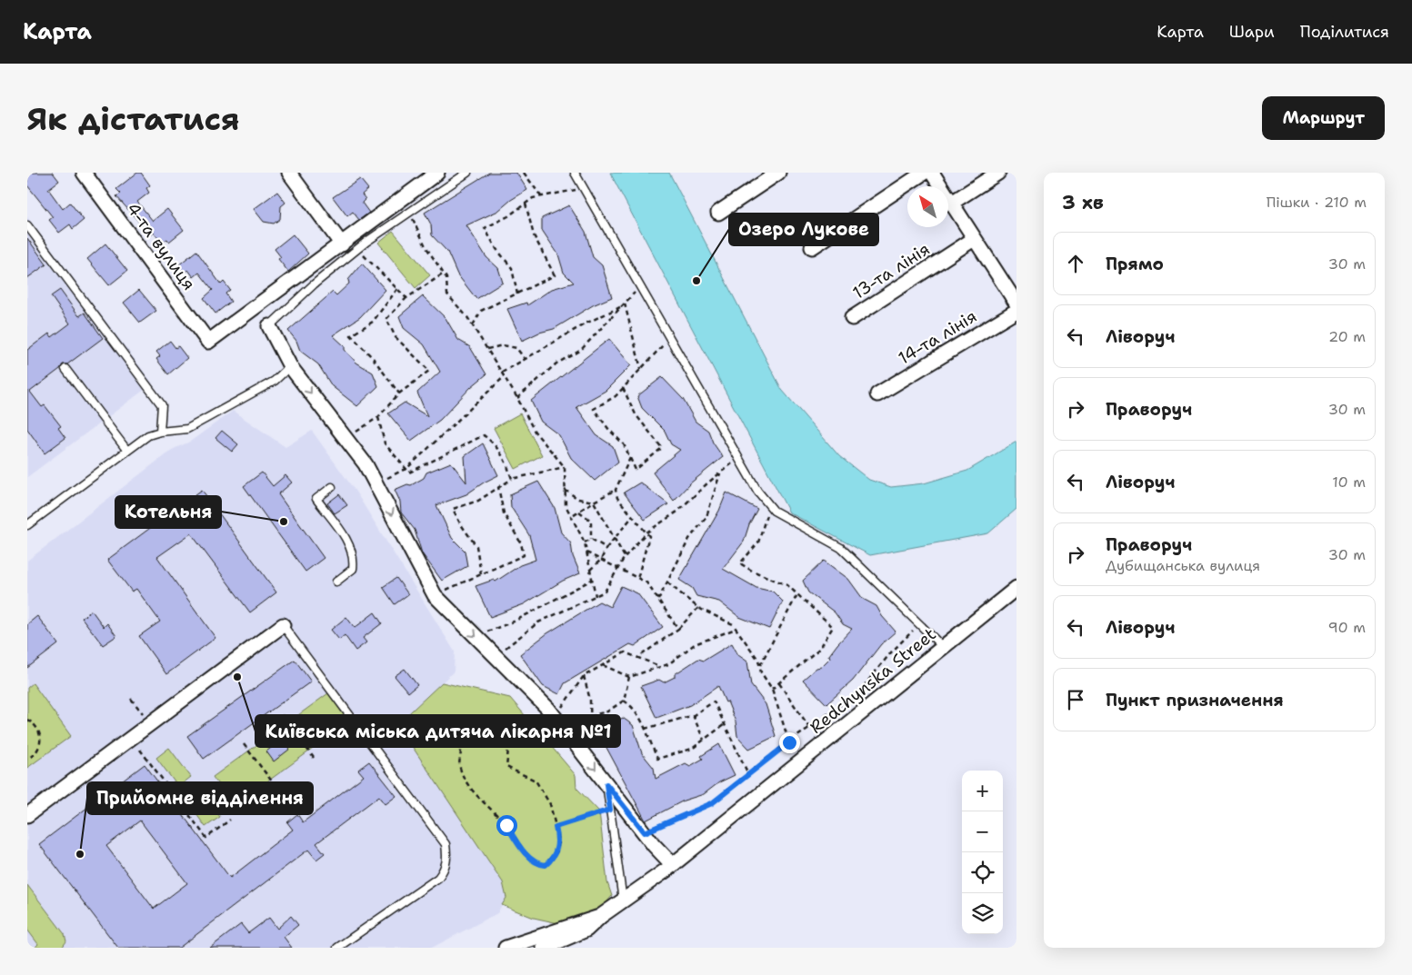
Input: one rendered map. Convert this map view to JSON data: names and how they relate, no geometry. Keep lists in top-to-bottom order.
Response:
{
  "streets": {
    "street": [
      "4-та вулиця",
      "13-та лінія",
      "14-та лінія",
      "Redchynska Street"
    ]
  },
  "places": [
    "Озеро Лукове",
    "Котельня",
    "Київська міська дитяча лікарня №1",
    "Прийомне відділення"
  ],
  "north": "top left",
  "page": {
    "header": "Карта",
    "nav": ["Карта", "Шари", "Поділитися"],
    "buttons": "Маршрут",
    "title": "Як дістатися",
    "heading": ["3 хв", "Пішки · 210 m"],
    "list": [
      ["Прямо", "30 m"],
      ["Ліворуч", "20 m"],
      ["Праворуч", "30 m"],
      ["Ліворуч", "10 m"],
      ["Праворуч", "Дубищанська вулиця", "30 m"],
      ["Ліворуч", "90 m"],
      "Пункт призначення"
    ],
    "map_buttons": ["+", "−"]
  }
}
